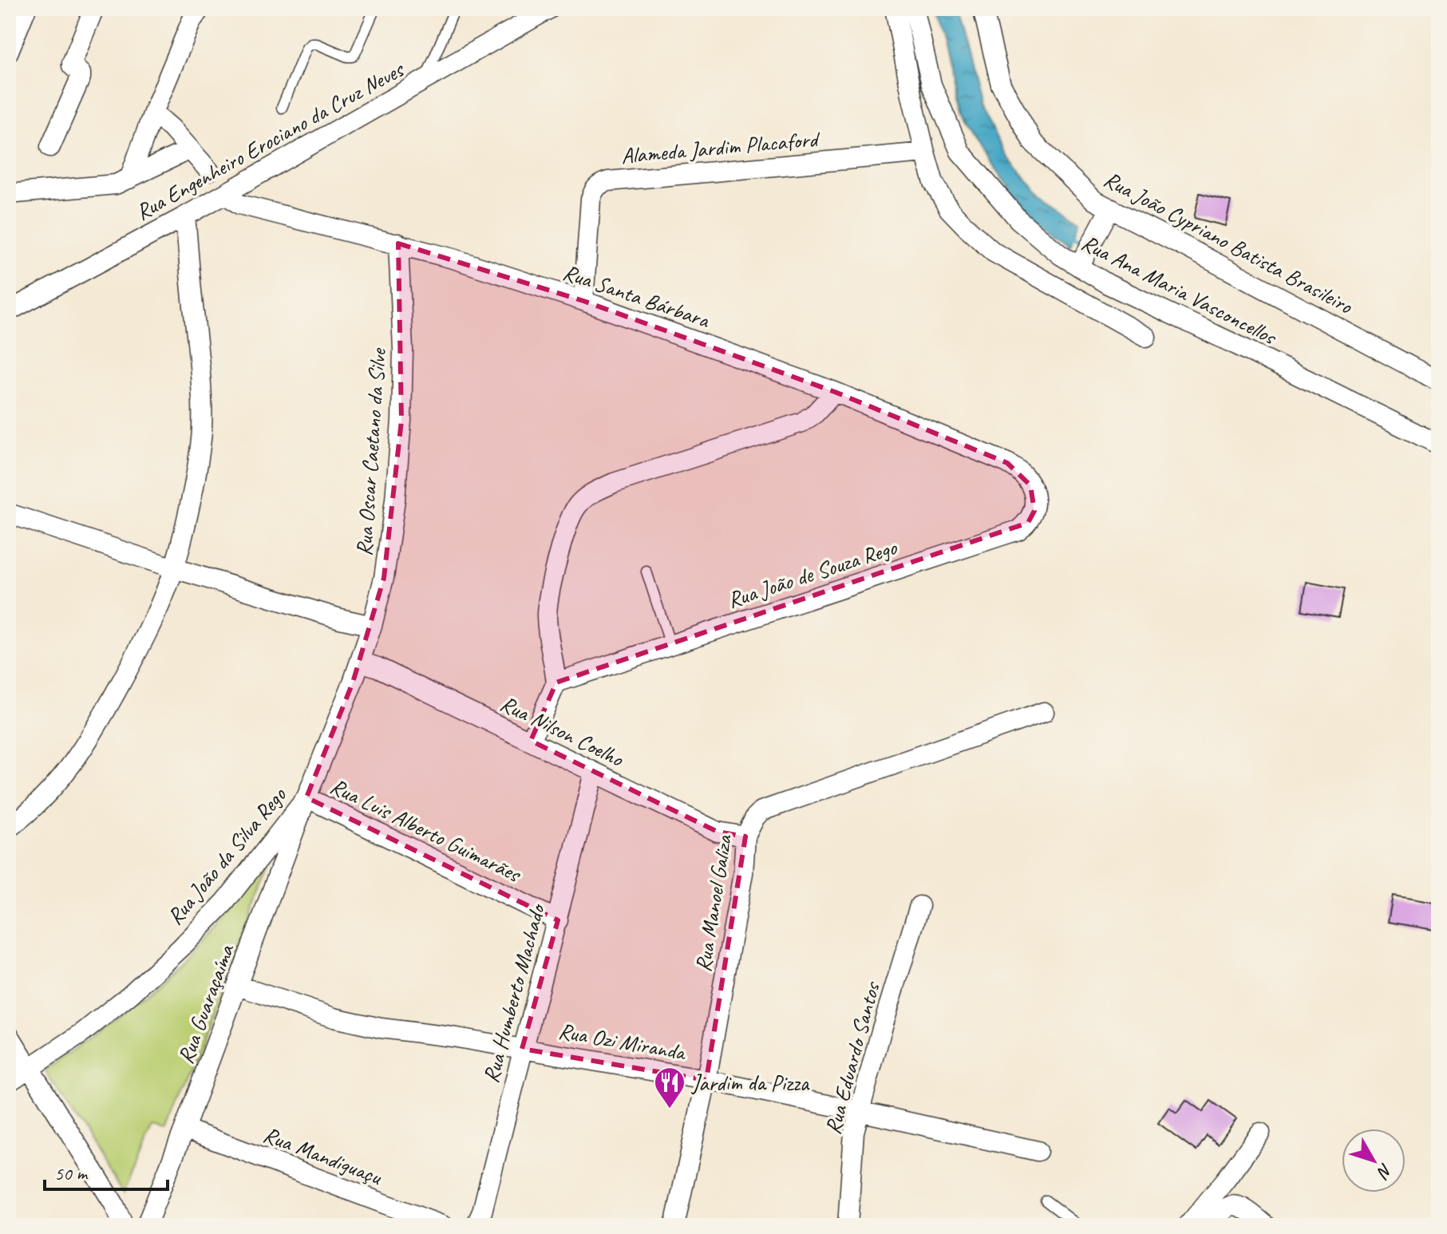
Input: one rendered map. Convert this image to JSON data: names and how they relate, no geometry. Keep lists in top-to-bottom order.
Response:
{
  "streets": {
    "street": [
      "Rua Engenheiro Erociano da Cruz Neves",
      "Alameda Jardim Placaford",
      "Rua João Cypriano Batista Brasileiro",
      "Rua Ana Maria Vasconcellos",
      "Rua Santa Bárbara",
      "Rua Oscar Caetano da Silve",
      "Rua João de Souza Rego",
      "Rua Nilson Coelho",
      "Rua Luis Alberto Guimarães",
      "Rua João da Silva Rego",
      "Rua Manoel Galiza",
      "Rua Humberto Machado",
      "Rua Guaraçaíma",
      "Rua Ozi Miranda",
      "Rua Eduardo Santos",
      "Rua Mandiguaçu"
    ]
  },
  "crossings": [
    ["Rua Engenheiro Erociano da Cruz Neves", "Rua Santa Bárbara"],
    ["Alameda Jardim Placaford", "Rua Santa Bárbara"],
    ["Rua Santa Bárbara", "Rua Oscar Caetano da Silve"],
    ["Rua Santa Bárbara", "Rua João de Souza Rego"],
    ["Rua Oscar Caetano da Silve", "Rua Nilson Coelho"],
    ["Rua Oscar Caetano da Silve", "Rua João da Silva Rego"],
    ["Rua Nilson Coelho", "Rua João da Silva Rego"],
    ["Rua Nilson Coelho", "Rua Manoel Galiza"],
    ["Rua Nilson Coelho", "Rua Humberto Machado"],
    ["Rua Luis Alberto Guimarães", "Rua João da Silva Rego"],
    ["Rua Luis Alberto Guimarães", "Rua Humberto Machado"],
    ["Rua Luis Alberto Guimarães", "Rua Guaraçaíma"],
    ["Rua João da Silva Rego", "Rua Guaraçaíma"],
    ["Rua Manoel Galiza", "Rua Ozi Miranda"],
    ["Rua Humberto Machado", "Rua Ozi Miranda"],
    ["Rua Guaraçaíma", "Rua Ozi Miranda"],
    ["Rua Guaraçaíma", "Rua Mandiguaçu"],
    ["Rua Ozi Miranda", "Rua Eduardo Santos"]
  ],
  "places": {
    "restaurant": ["Jardim da Pizza"]
  },
  "scale_bar": "50 m",
  "north": "bottom right"
}
